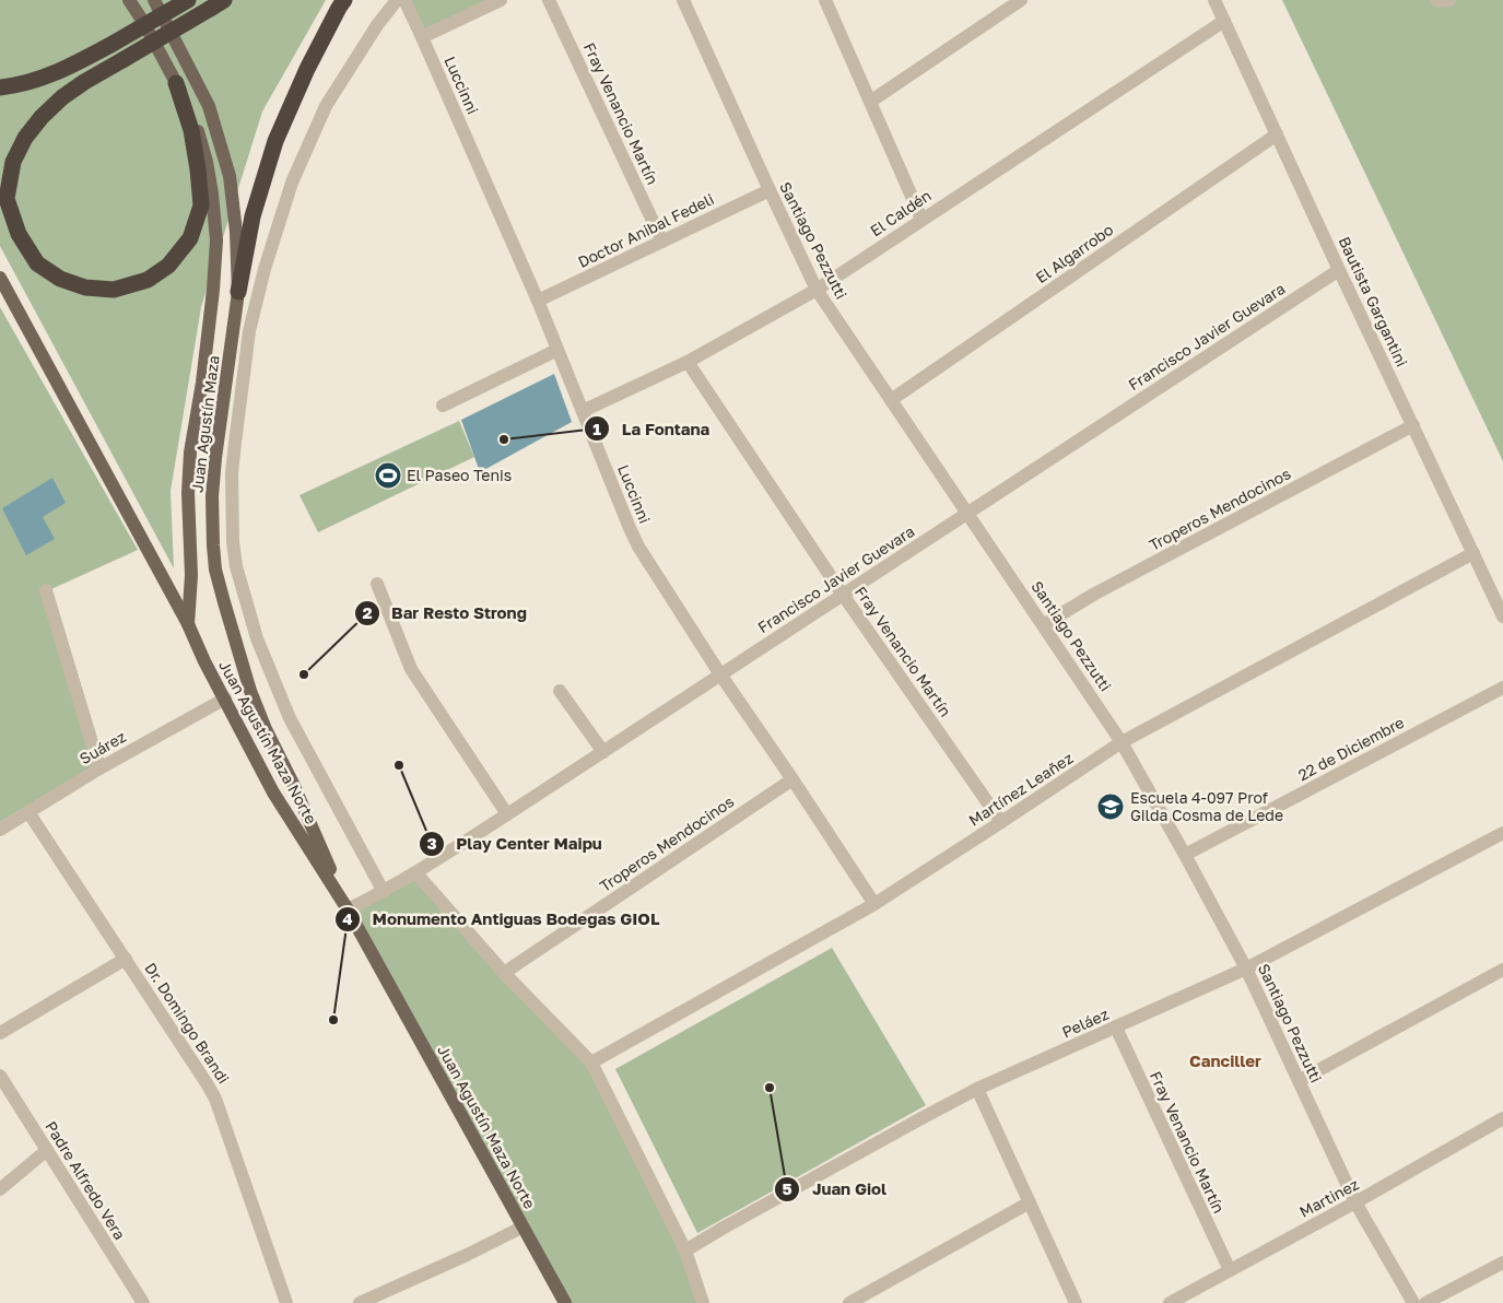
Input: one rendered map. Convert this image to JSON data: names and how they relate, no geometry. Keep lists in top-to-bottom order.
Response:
{
  "streets": {
    "main road": ["Juan Agustín Maza", "Juan Agustín Maza Norte"],
    "street": [
      "Luccinni",
      "Fray Venancio Martín",
      "El Caldén",
      "Doctor Anibal Fedeli",
      "Santiago Pezzutti",
      "El Algarrobo",
      "Bautista Gargantini",
      "Francisco Javier Guevara",
      "Troperos Mendocinos",
      "Suárez",
      "22 de Diciembre",
      "Martínez Leañez",
      "Dr. Domingo Brandi",
      "Peláez",
      "Padre Alfredo Vera",
      "Martinez"
    ]
  },
  "crossings": [
    ["Luccinni", "El Caldén"],
    ["Luccinni", "Doctor Anibal Fedeli"],
    ["Luccinni", "Francisco Javier Guevara"],
    ["Luccinni", "Troperos Mendocinos"],
    ["Luccinni", "Martínez Leañez"],
    ["Fray Venancio Martín", "El Caldén"],
    ["Fray Venancio Martín", "Doctor Anibal Fedeli"],
    ["Fray Venancio Martín", "Francisco Javier Guevara"],
    ["Fray Venancio Martín", "Martínez Leañez"],
    ["Fray Venancio Martín", "Peláez"],
    ["Fray Venancio Martín", "Martinez"],
    ["El Caldén", "Santiago Pezzutti"],
    ["El Caldén", "Bautista Gargantini"],
    ["Doctor Anibal Fedeli", "Santiago Pezzutti"],
    ["Santiago Pezzutti", "El Algarrobo"],
    ["Santiago Pezzutti", "Francisco Javier Guevara"],
    ["Santiago Pezzutti", "Troperos Mendocinos"],
    ["Santiago Pezzutti", "22 de Diciembre"],
    ["Santiago Pezzutti", "Martínez Leañez"],
    ["Santiago Pezzutti", "Peláez"],
    ["Santiago Pezzutti", "Martinez"],
    ["El Algarrobo", "Bautista Gargantini"],
    ["Bautista Gargantini", "Francisco Javier Guevara"],
    ["Bautista Gargantini", "Troperos Mendocinos"],
    ["Bautista Gargantini", "Martínez Leañez"],
    ["Francisco Javier Guevara", "Juan Agustín Maza"],
    ["Francisco Javier Guevara", "Juan Agustín Maza Norte"],
    ["Juan Agustín Maza", "Juan Agustín Maza Norte"],
    ["Juan Agustín Maza Norte", "Suárez"],
    ["Suárez", "Dr. Domingo Brandi"]
  ],
  "districts": ["Canciller"],
  "places": {
    "other": [
      "La Fontana",
      "Bar Resto Strong",
      "Play Center Maipu",
      "Monumento Antiguas Bodegas GIOL",
      "Juan Giol"
    ],
    "sports": ["El Paseo Tenis"],
    "school or university": ["Escuela 4-097 Prof Gilda Cosma de Lede"]
  }
}
